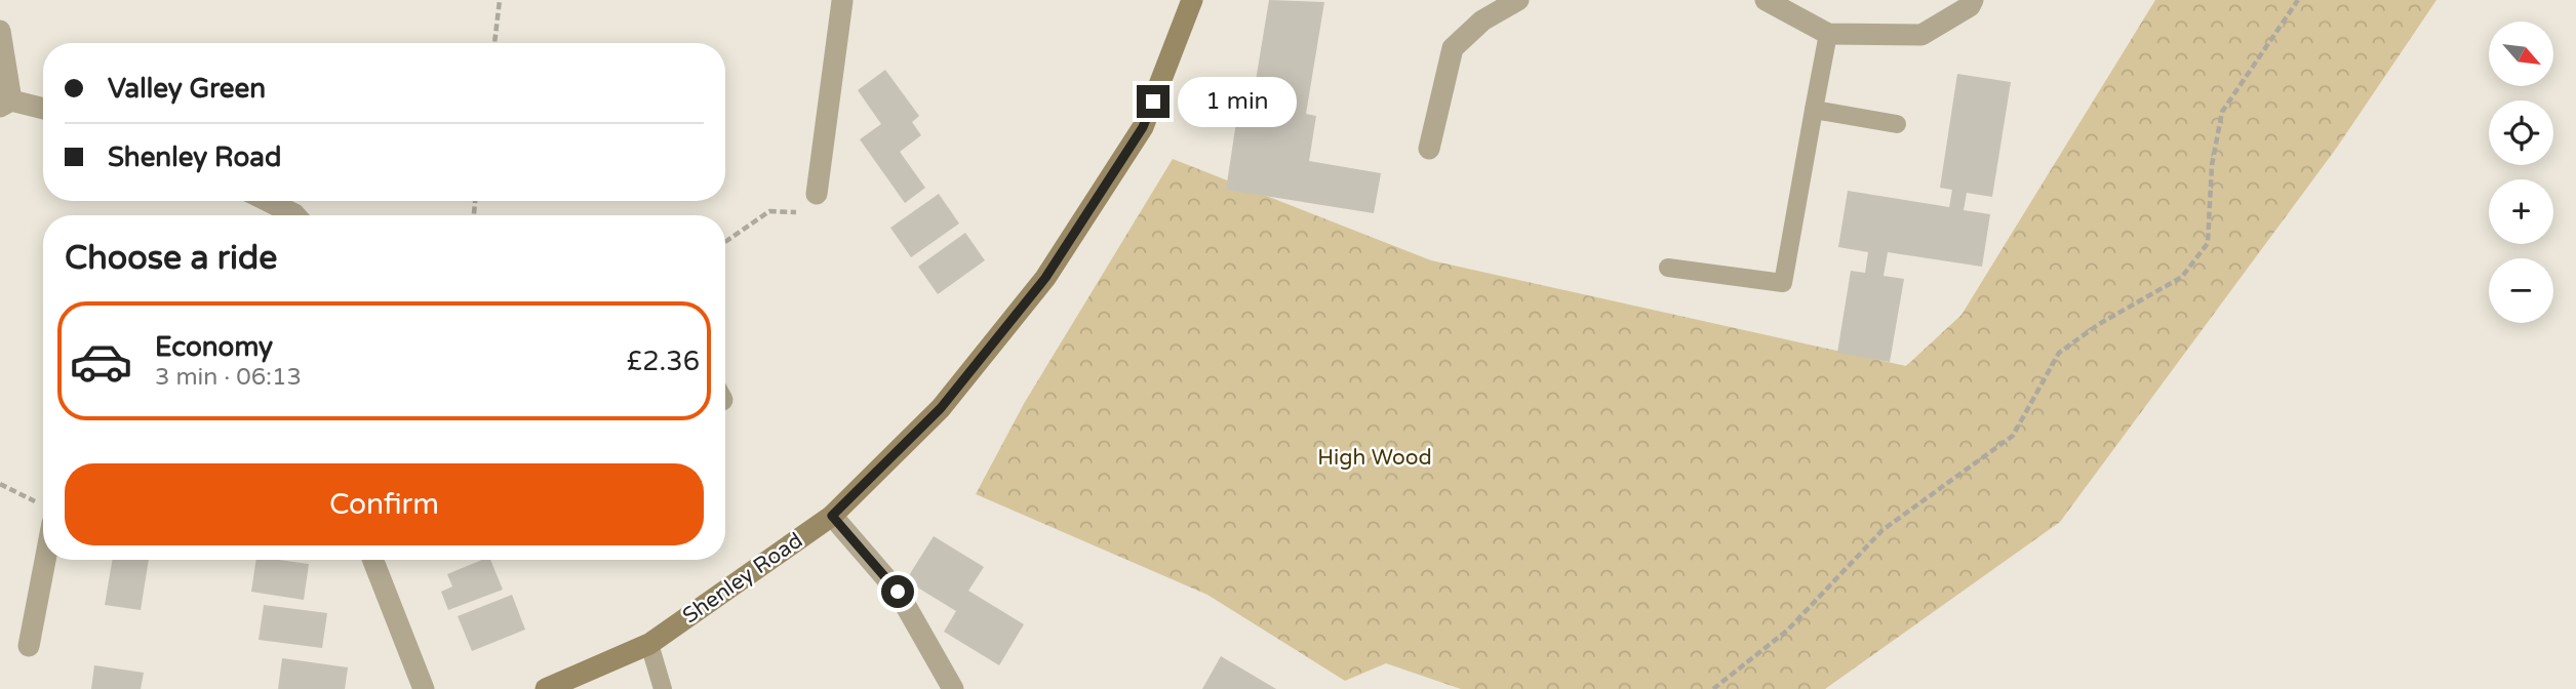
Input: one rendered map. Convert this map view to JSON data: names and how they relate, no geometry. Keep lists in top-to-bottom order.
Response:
{
  "streets": {
    "street": ["Shenley Road"]
  },
  "parks": ["High Wood"],
  "north": "bottom right",
  "page": {
    "map_buttons": ["+", "−"],
    "banner": ["Valley Green", "Shenley Road"],
    "bubble": "1 min",
    "heading": "Choose a ride",
    "list": [
      {
        "name": "Economy",
        "note": "3 min · 06:13",
        "value": "£2.36"
      }
    ],
    "buttons": "Confirm"
  }
}
